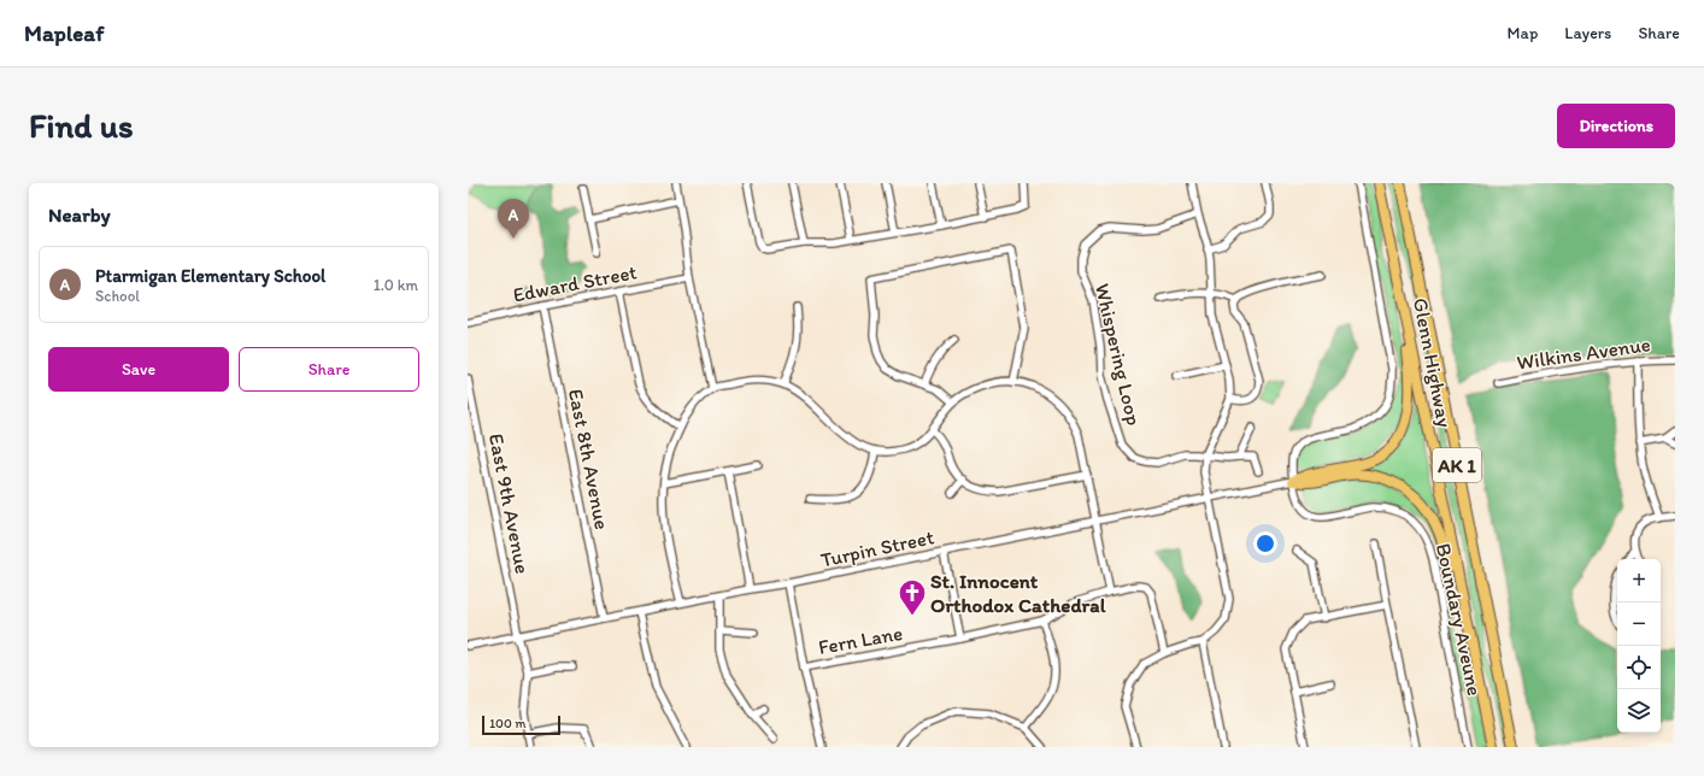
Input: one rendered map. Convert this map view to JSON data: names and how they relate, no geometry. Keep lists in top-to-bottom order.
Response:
{
  "streets": {
    "highway": ["Glenn Highway", "AK 1"],
    "street": [
      "Edward Street",
      "Wilkins Avenue",
      "Whispering Loop",
      "East 8th Avenue",
      "East 9th Avenue",
      "Turpin Street",
      "Boundary Aveune",
      "Fern Lane"
    ]
  },
  "crossings": [
    ["Edward Street", "East 8th Avenue"],
    ["East 8th Avenue", "Turpin Street"],
    ["East 9th Avenue", "Turpin Street"],
    ["Turpin Street", "Boundary Aveune"]
  ],
  "places": {
    "church": ["St. Innocent Orthodox Cathedral"]
  },
  "scale_bar": "100 m",
  "page": {
    "header": "Mapleaf",
    "nav": ["Map", "Layers", "Share"],
    "buttons": [
      "Directions",
      ["Save", "Share"]
    ],
    "title": "Find us",
    "heading": "Nearby",
    "pins": "A",
    "list": [
      {
        "mark": "A",
        "name": "Ptarmigan Elementary School",
        "note": "School",
        "value": "1.0 km"
      }
    ],
    "map_buttons": ["+", "−"],
    "scale": "100 m"
  }
}
